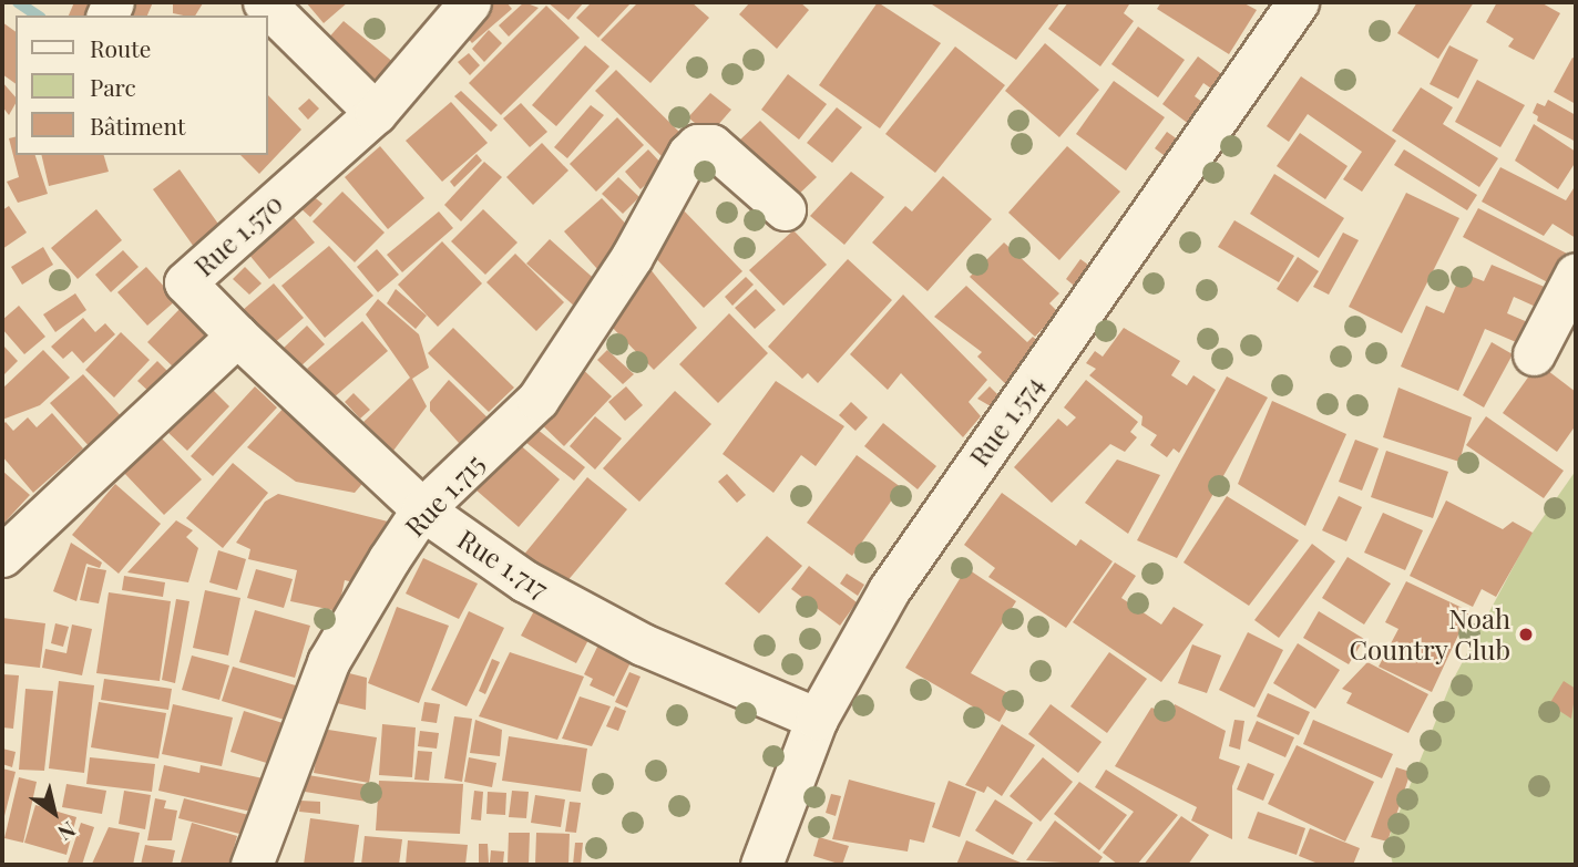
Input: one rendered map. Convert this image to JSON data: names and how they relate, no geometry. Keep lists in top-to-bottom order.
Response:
{
  "streets": {
    "street": [
      "Rue 1.570",
      "Rue 1.574",
      "Rue 1.715",
      "Rue 1.717"
    ]
  },
  "crossings": [
    ["Rue 1.570", "Rue 1.717"],
    ["Rue 1.574", "Rue 1.717"],
    ["Rue 1.715", "Rue 1.717"]
  ],
  "places": ["Noah Country Club"],
  "legend": ["Route", "Parc", "Bâtiment"],
  "north": "bottom right"
}
